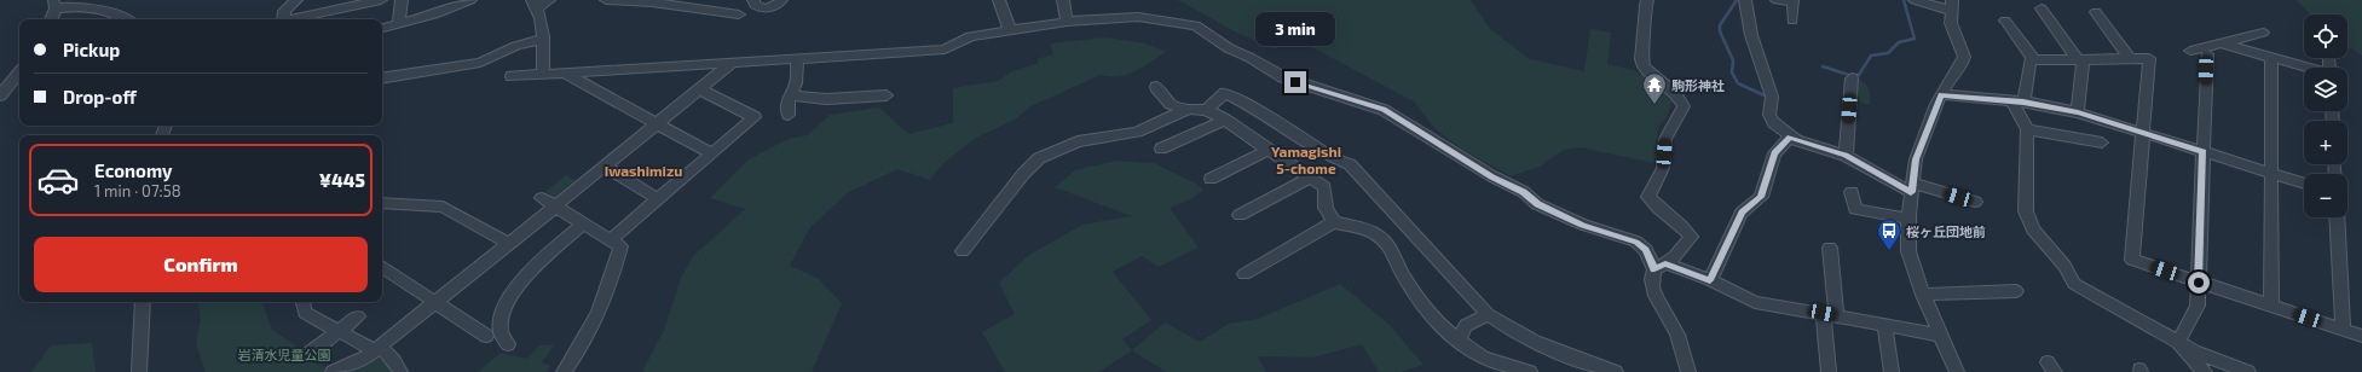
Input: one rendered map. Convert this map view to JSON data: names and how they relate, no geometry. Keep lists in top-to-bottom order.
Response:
{
  "districts": ["Yamagishi 5-chome", "Iwashimizu"],
  "parks": ["岩清水児童公園"],
  "places": {
    "temple": ["駒形神社"],
    "bus stop": ["桜ヶ丘団地前"]
  },
  "page": {
    "bubble": "3 min",
    "map_buttons": ["+", "−"],
    "banner": ["Pickup", "Drop-off"],
    "list": [
      {
        "name": "Economy",
        "note": "1 min · 07:58",
        "value": "¥445"
      }
    ],
    "buttons": "Confirm"
  }
}
